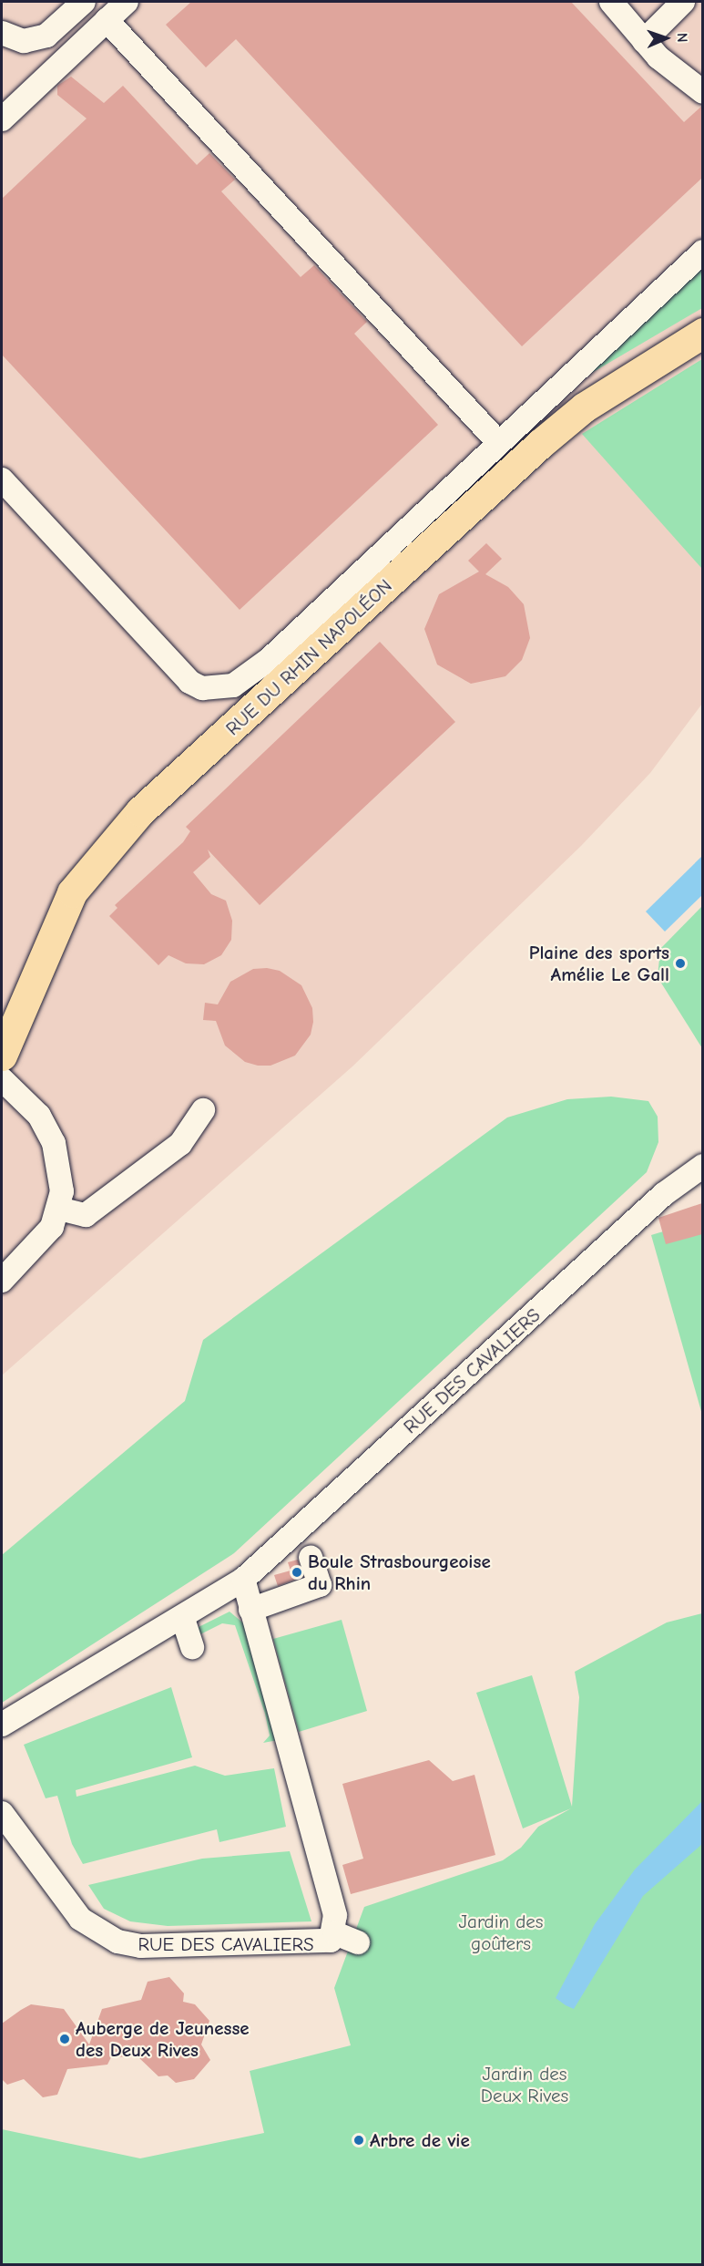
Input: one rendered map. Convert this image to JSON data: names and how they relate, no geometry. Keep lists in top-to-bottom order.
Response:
{
  "streets": {
    "main road": ["RUE DU RHIN NAPOLÉON"],
    "street": ["RUE DES CAVALIERS"]
  },
  "parks": ["Jardin des goûters", "Jardin des Deux Rives"],
  "places": [
    "Plaine des sports Amélie Le Gall",
    "Boule Strasbourgeoise du Rhin",
    "Auberge de Jeunesse des Deux Rives",
    "Arbre de vie"
  ],
  "north": "right"
}
